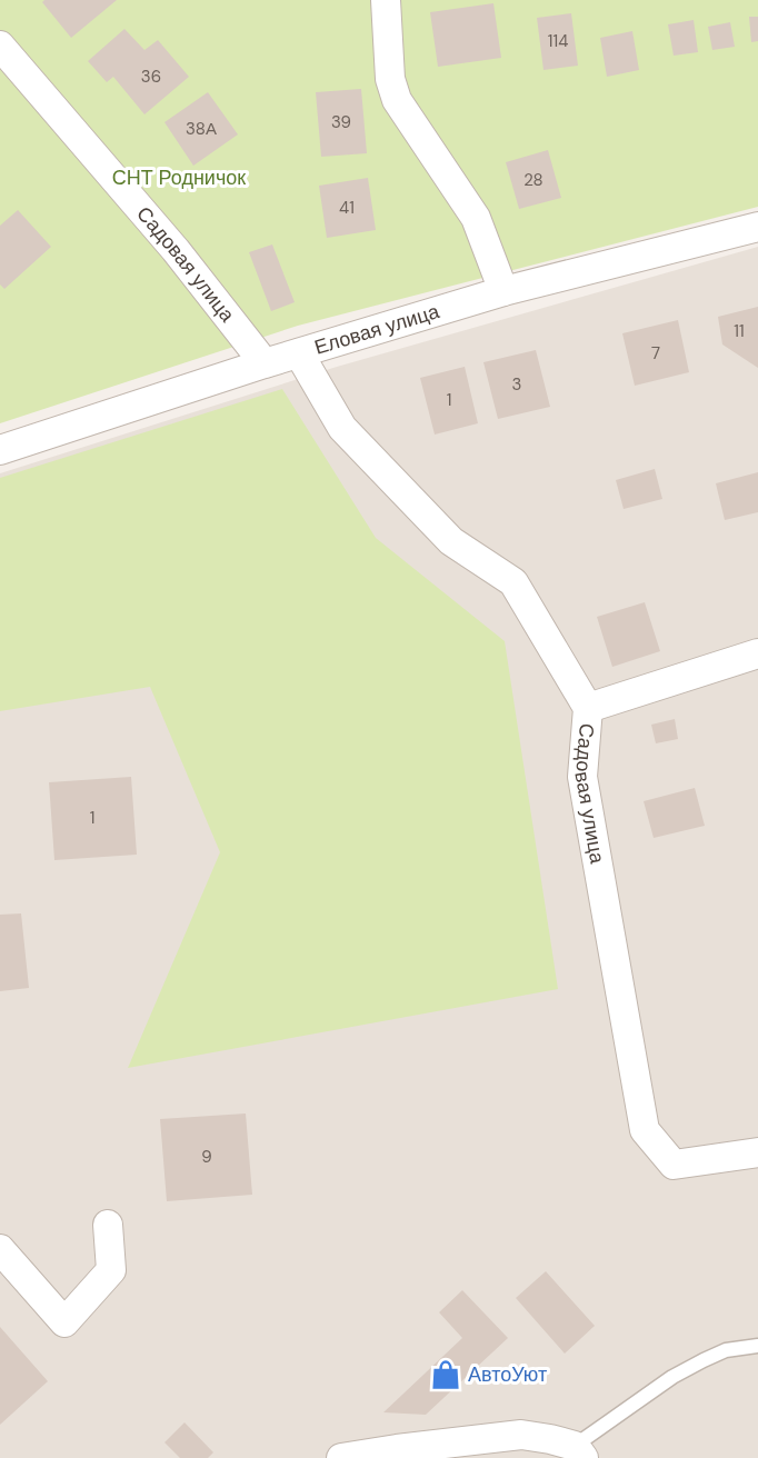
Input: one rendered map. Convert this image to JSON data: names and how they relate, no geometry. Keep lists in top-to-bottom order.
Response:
{
  "streets": {
    "street": ["Садовая улица", "Еловая улица"]
  },
  "crossings": [
    ["Садовая улица", "Еловая улица"]
  ],
  "parks": ["СНТ Родничок"],
  "places": {
    "shop": ["АвтоУют"]
  },
  "house_numbers": [
    "114",
    "36",
    "39",
    "38А",
    "28",
    "41",
    "11",
    "7",
    "3",
    "1",
    "1",
    "9"
  ]
}
